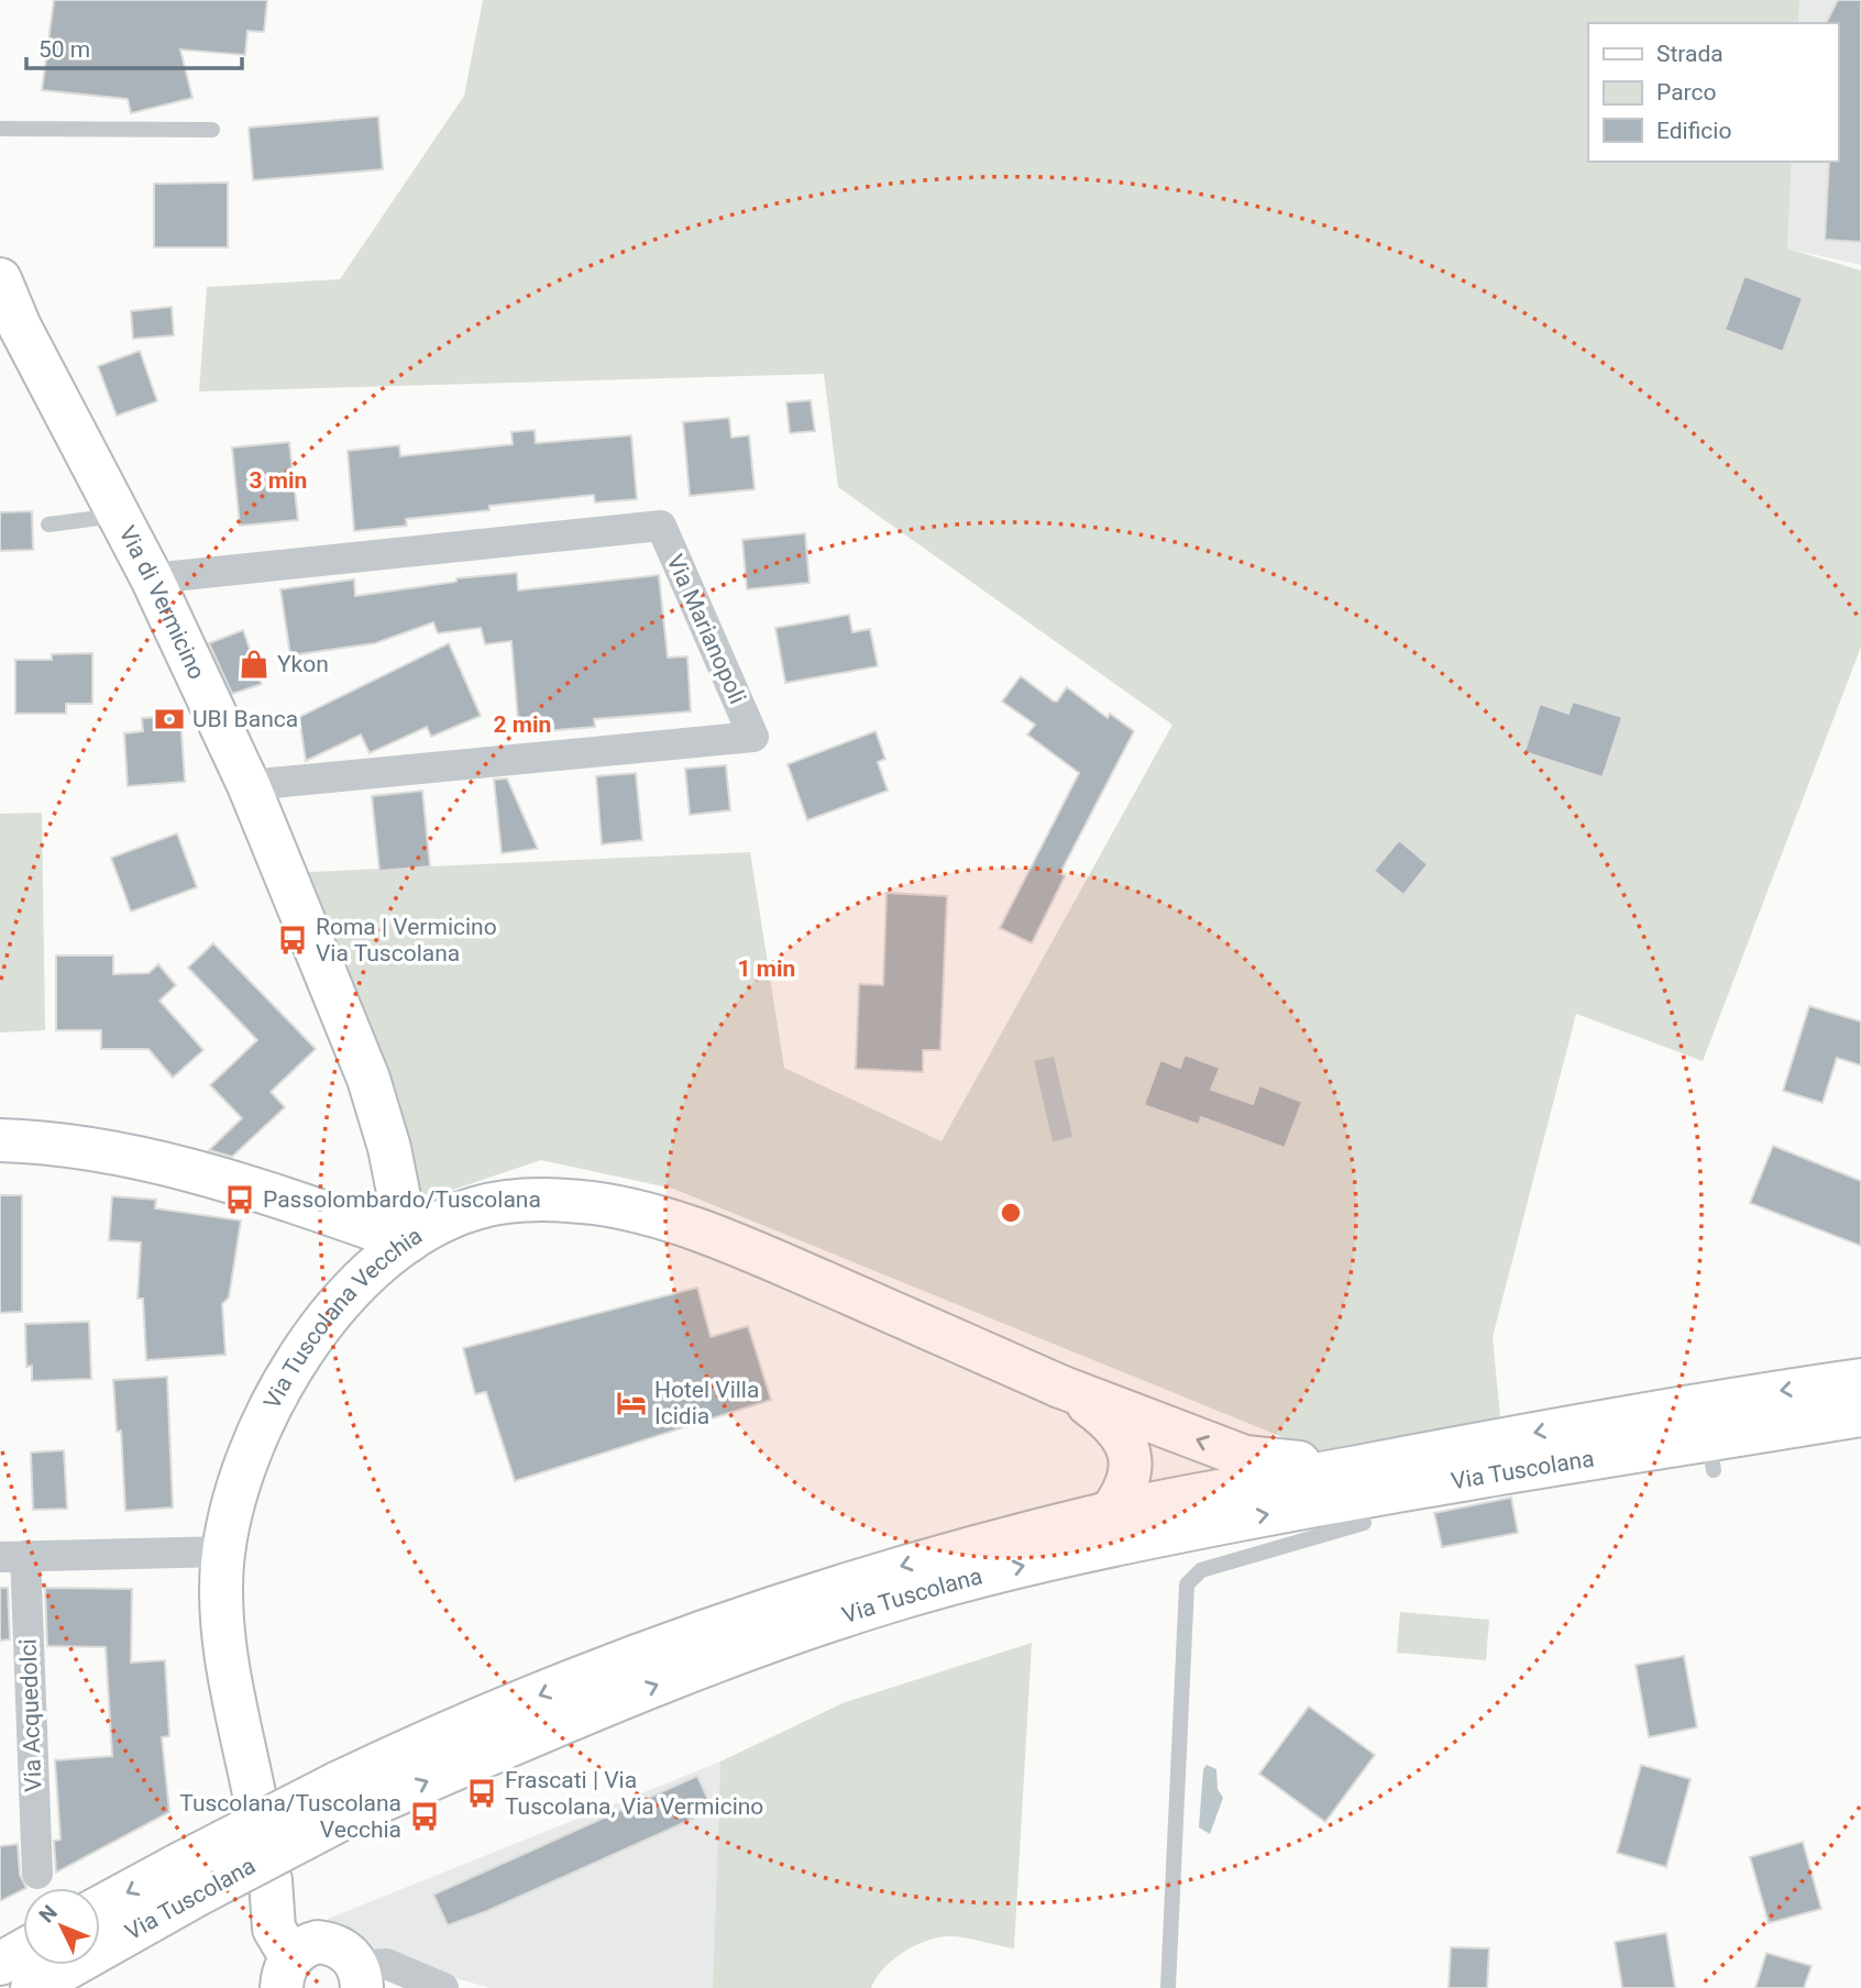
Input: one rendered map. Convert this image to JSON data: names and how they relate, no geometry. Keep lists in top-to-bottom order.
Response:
{
  "streets": {
    "main road": ["Via di Vermicino", "Via Tuscolana Vecchia", "Via Tuscolana"],
    "street": ["Via Marianopoli", "Via Acquedolci"]
  },
  "crossings": [
    ["Via di Vermicino", "Via Marianopoli"],
    ["Via di Vermicino", "Via Tuscolana Vecchia"]
  ],
  "places": {
    "shop": ["Ykon"],
    "bank": ["UBI Banca"],
    "bus stop": [
      "Roma | Vermicino Via Tuscolana",
      "Passolombardo/Tuscolana",
      "Frascati | Via Tuscolana, Via Vermicino",
      "Tuscolana/Tuscolana Vecchia"
    ],
    "hotel": ["Hotel Villa Icidia"]
  },
  "legend": ["Strada", "Parco", "Edificio"],
  "scale_bar": "50 m",
  "north": "top left",
  "rings": ["3 min", "2 min", "1 min"]
}
